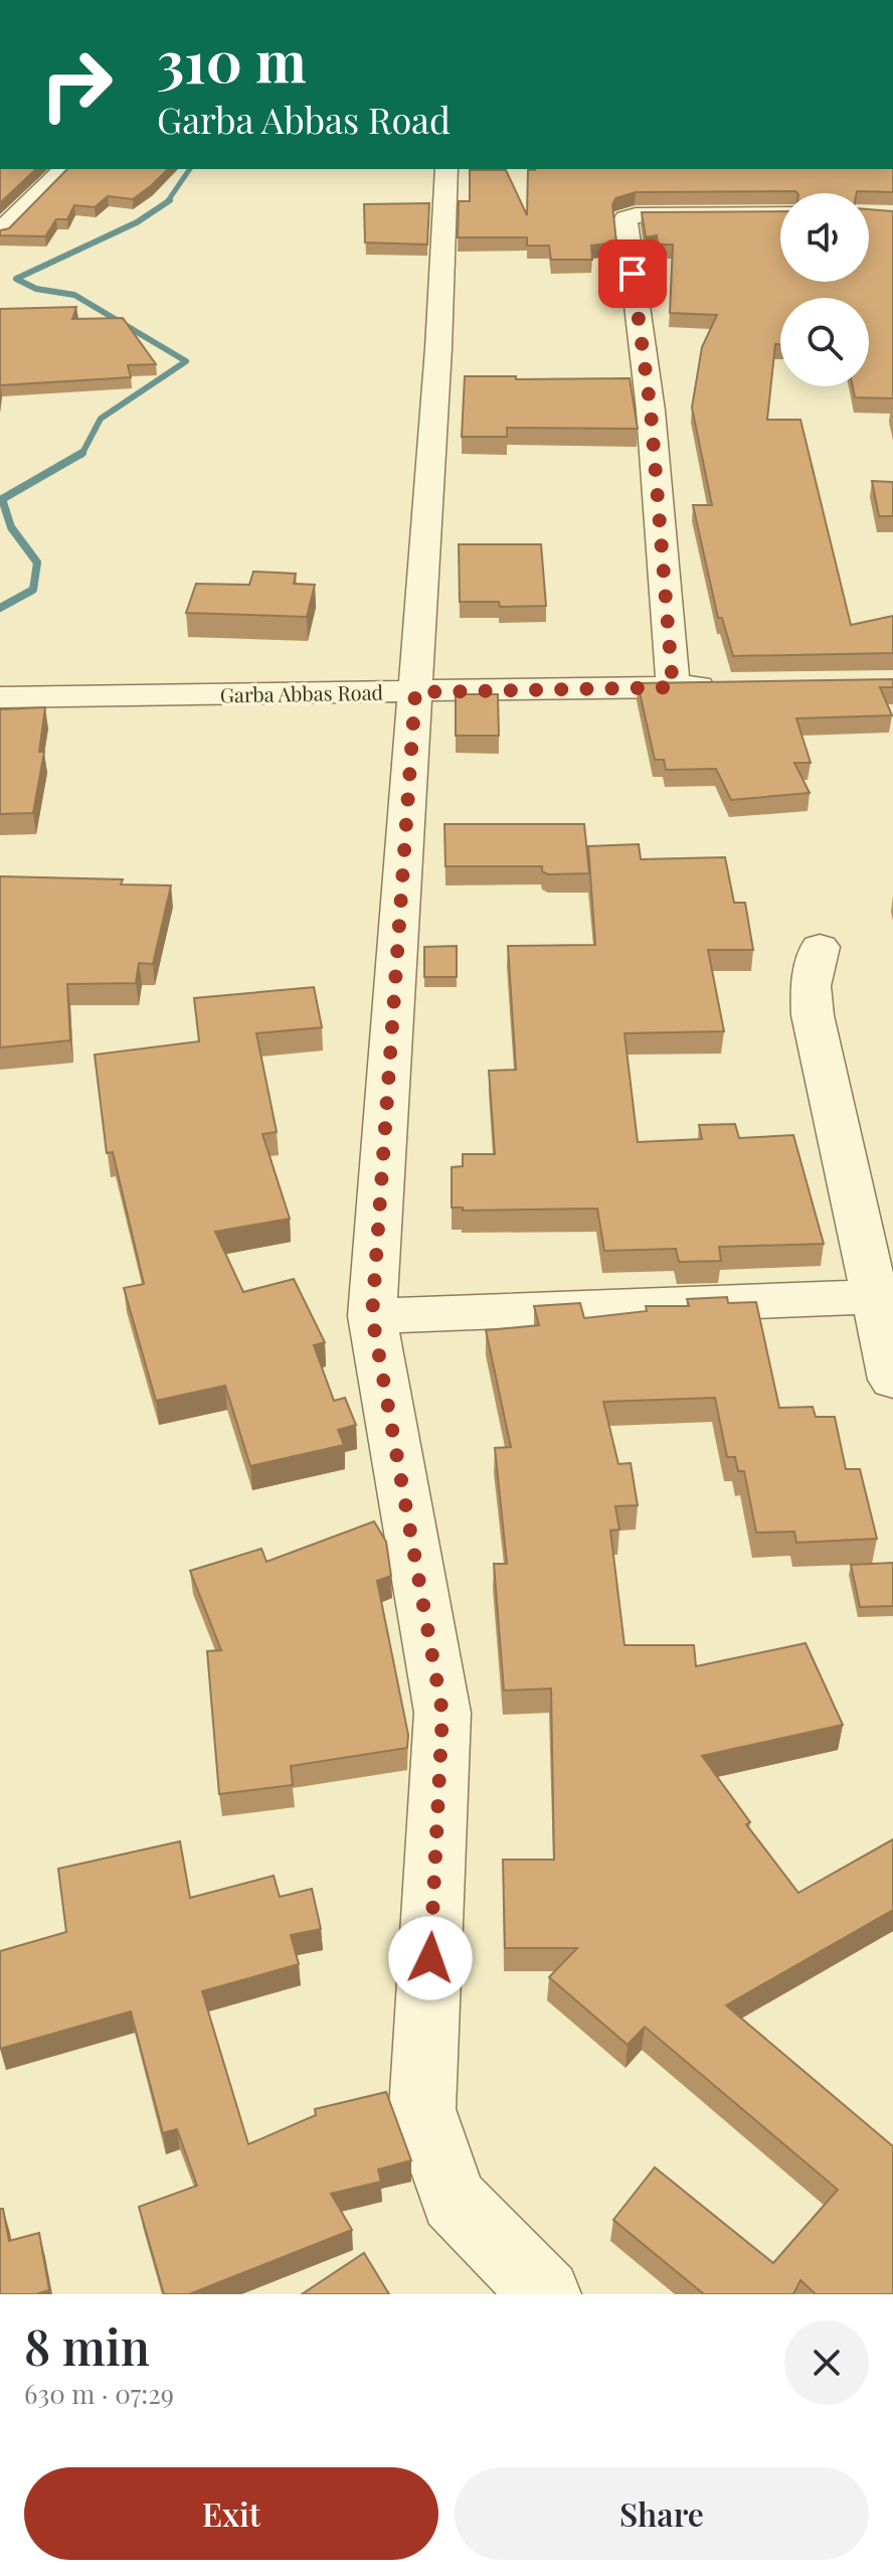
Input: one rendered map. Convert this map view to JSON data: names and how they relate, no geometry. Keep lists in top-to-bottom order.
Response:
{
  "streets": {
    "street": ["Garba Abbas Road"]
  },
  "page": {
    "turn": ["310 m", "Garba Abbas Road"],
    "heading": ["8 min", "630 m · 07:29"],
    "buttons": ["Exit", "Share"]
  }
}
